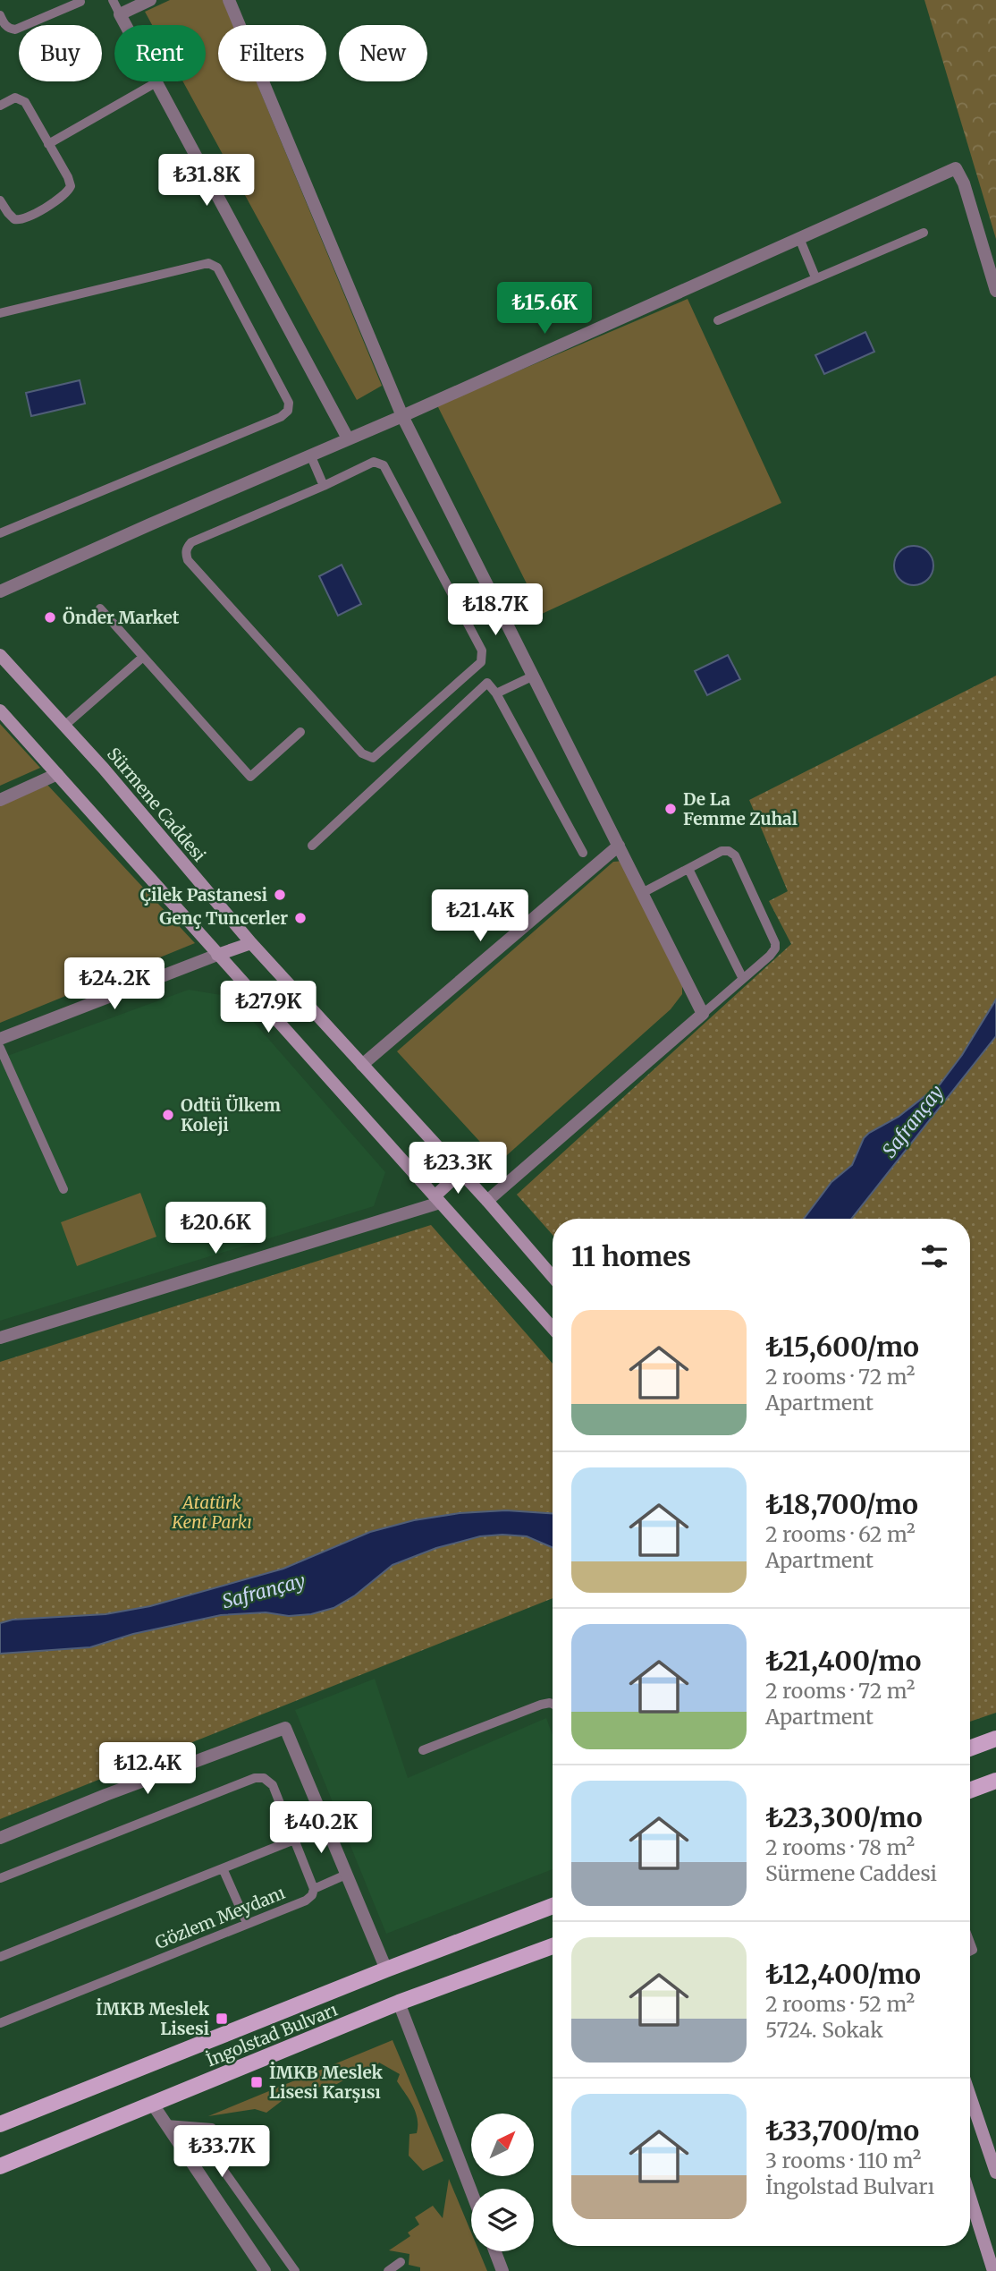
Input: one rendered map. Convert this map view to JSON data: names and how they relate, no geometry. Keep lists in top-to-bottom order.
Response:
{
  "streets": {
    "main road": ["Sürmene Caddesi", "İngolstad Bulvarı"],
    "lane": ["Gözlem Meydanı"]
  },
  "water": ["Safrançay"],
  "parks": ["Atatürk Kent Parkı"],
  "places": {
    "other": [
      "Önder Market",
      "De La Femme Zuhal",
      "Çilek Pastanesi",
      "Genç Tuncerler",
      "Odtü Ülkem Koleji"
    ],
    "transit": ["İMKB Meslek Lisesi", "İMKB Meslek Lisesi Karşısı"]
  },
  "north": "top right",
  "page": {
    "chip": [
      "Buy",
      "Rent",
      "Filters",
      "New"
    ],
    "price": [
      "₺31.8K",
      "₺15.6K",
      "₺18.7K",
      "₺21.4K",
      "₺24.2K",
      "₺27.9K",
      "₺23.3K",
      "₺20.6K",
      "₺12.4K",
      "₺40.2K",
      "₺33.7K"
    ],
    "heading": "11 homes",
    "list": [
      {
        "name": "₺15,600/mo",
        "note": "2 rooms · 72 m² · Apartment"
      },
      {
        "name": "₺18,700/mo",
        "note": "2 rooms · 62 m² · Apartment"
      },
      {
        "name": "₺21,400/mo",
        "note": "2 rooms · 72 m² · Apartment"
      },
      {
        "name": "₺23,300/mo",
        "note": "2 rooms · 78 m² · Sürmene Caddesi"
      },
      {
        "name": "₺12,400/mo",
        "note": "2 rooms · 52 m² · 5724. Sokak"
      },
      {
        "name": "₺33,700/mo",
        "note": "3 rooms · 110 m² · İngolstad Bulvarı"
      }
    ]
  }
}
